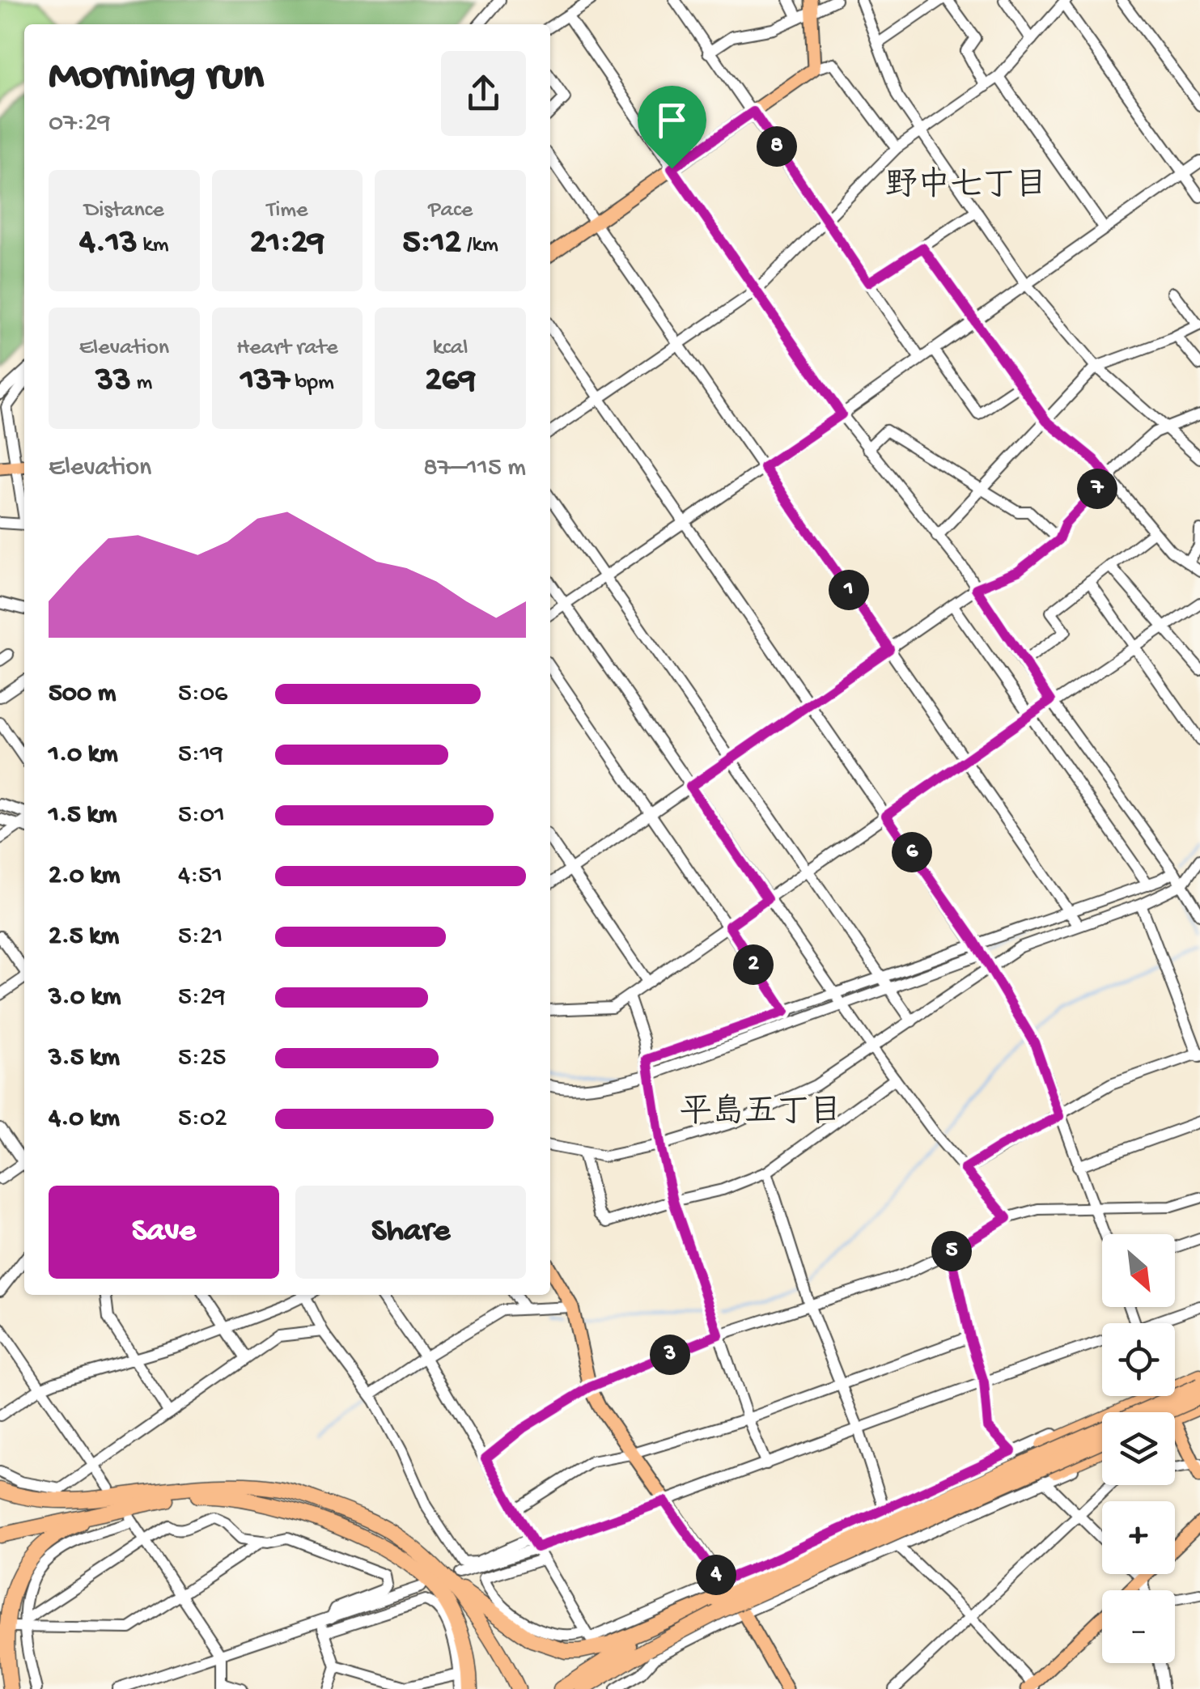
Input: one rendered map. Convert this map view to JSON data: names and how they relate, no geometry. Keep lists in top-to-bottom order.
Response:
{
  "districts": ["野中七丁目", "平島五丁目"],
  "north": "bottom right",
  "page": {
    "heading": ["Morning run", "07:29"],
    "pins": [
      "8",
      "7",
      "1",
      "6",
      "2",
      "5",
      "3",
      "4"
    ],
    "stats": [
      ["Distance", "4.13 km"],
      ["Time", "21:29"],
      ["Pace", "5:12 /km"],
      ["Elevation", "33 m"],
      ["Heart rate", "137 bpm"],
      ["kcal", "269"]
    ],
    "chart": ["Elevation", "87–115 m"],
    "list": [
      {
        "name": "500 m",
        "note": "5:06"
      },
      {
        "name": "1.0 km",
        "note": "5:19"
      },
      {
        "name": "1.5 km",
        "note": "5:01"
      },
      {
        "name": "2.0 km",
        "note": "4:51"
      },
      {
        "name": "2.5 km",
        "note": "5:21"
      },
      {
        "name": "3.0 km",
        "note": "5:29"
      },
      {
        "name": "3.5 km",
        "note": "5:25"
      },
      {
        "name": "4.0 km",
        "note": "5:02"
      }
    ],
    "buttons": ["Save", "Share"],
    "map_buttons": ["+", "−"]
  }
}
